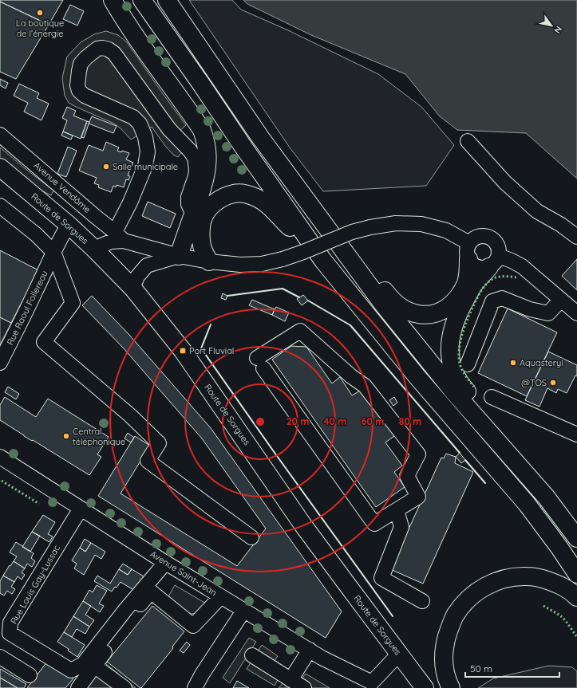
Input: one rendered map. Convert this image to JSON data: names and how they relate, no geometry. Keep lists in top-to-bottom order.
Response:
{
  "streets": {
    "main road": ["Route de Sorgues"],
    "street": [
      "Avenue Vendôme",
      "Rue Raoul Follereau",
      "Avenue Saint-Jean",
      "Rue Louis Gay-Lussac"
    ]
  },
  "crossings": [
    ["Route de Sorgues", "Rue Raoul Follereau"],
    ["Route de Sorgues", "Avenue Saint-Jean"],
    ["Avenue Saint-Jean", "Rue Louis Gay-Lussac"]
  ],
  "places": {
    "other": [
      "La boutique de l’énergie",
      "Salle municipale",
      "Aquasteryl",
      "@TOS",
      "Central téléphonique"
    ],
    "transit": ["Port Fluvial"]
  },
  "scale_bar": "50 m",
  "north": "bottom right",
  "rings": [
    "20 m",
    "40 m",
    "60 m",
    "80 m"
  ]
}
